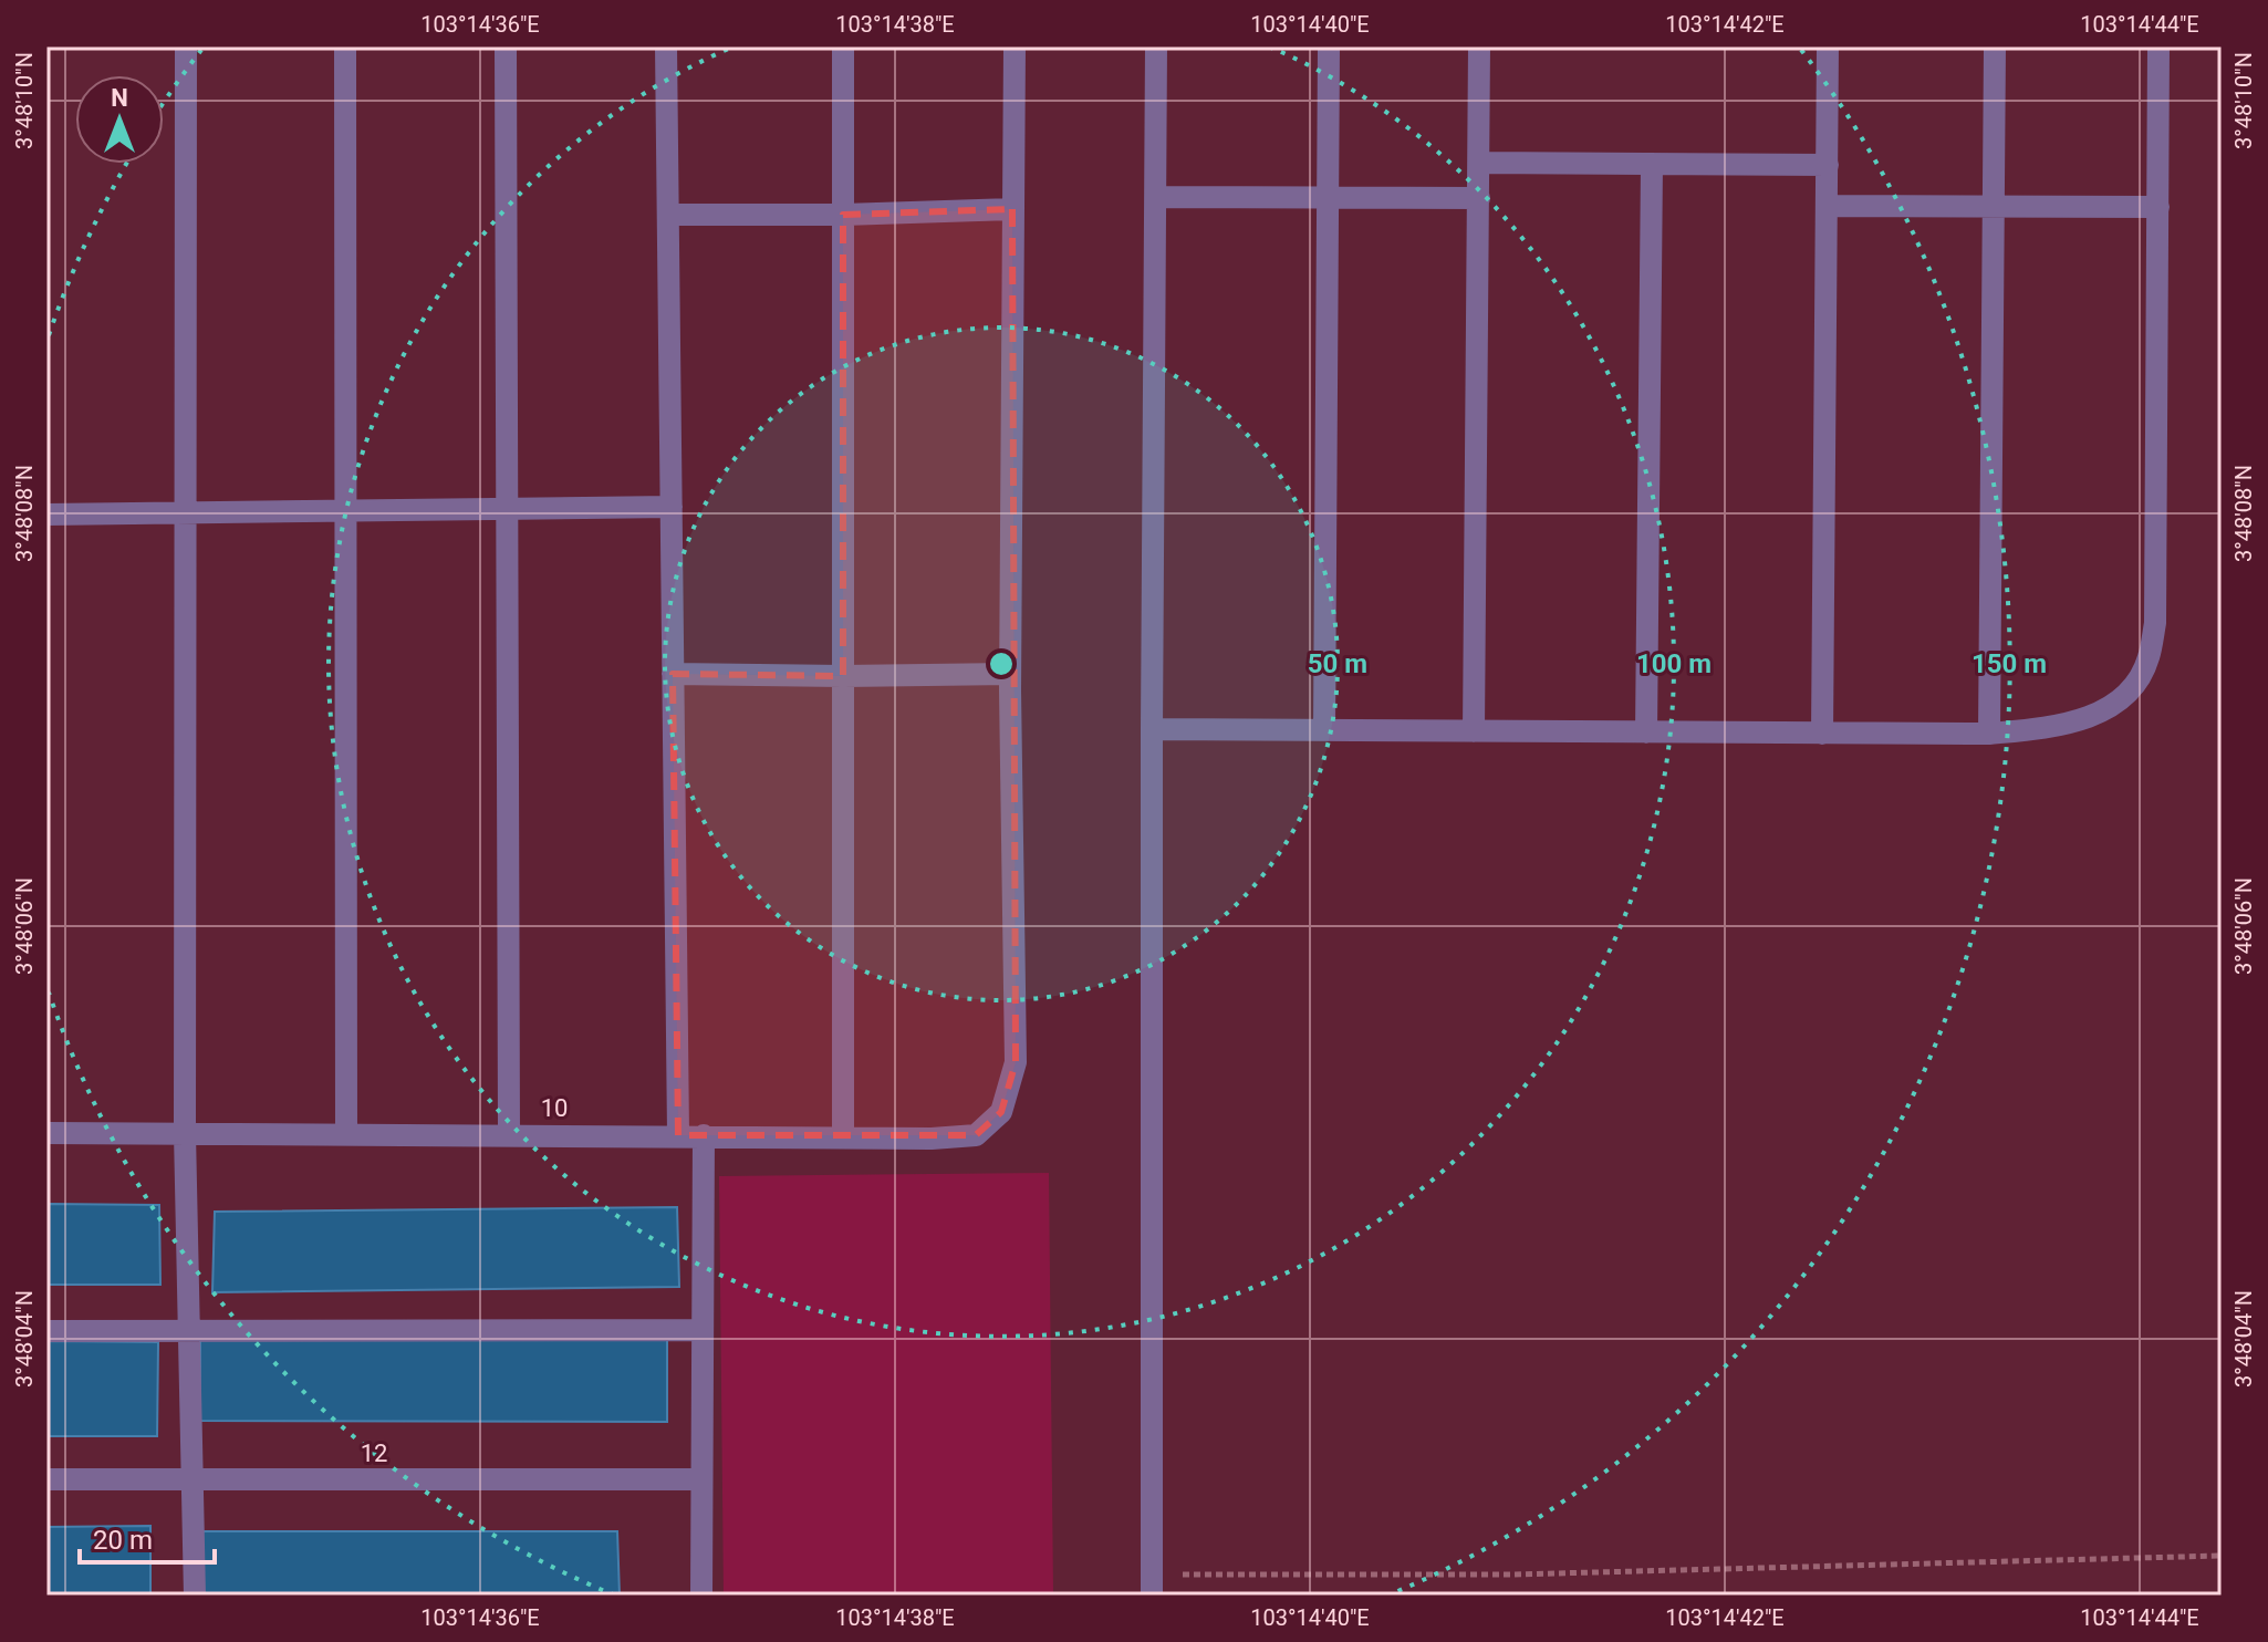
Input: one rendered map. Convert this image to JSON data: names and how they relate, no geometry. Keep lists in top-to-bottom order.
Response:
{
  "streets": {
    "street": ["10", "12"]
  },
  "scale_bar": "20 m",
  "north": "top",
  "coordinates": [
    "103°14'36\"E",
    "103°14'38\"E",
    "103°14'40\"E",
    "103°14'42\"E",
    "103°14'44\"E",
    "3°48'10\"N",
    "3°48'08\"N",
    "3°48'06\"N",
    "3°48'04\"N"
  ],
  "rings": ["50 m", "100 m", "150 m"]
}
